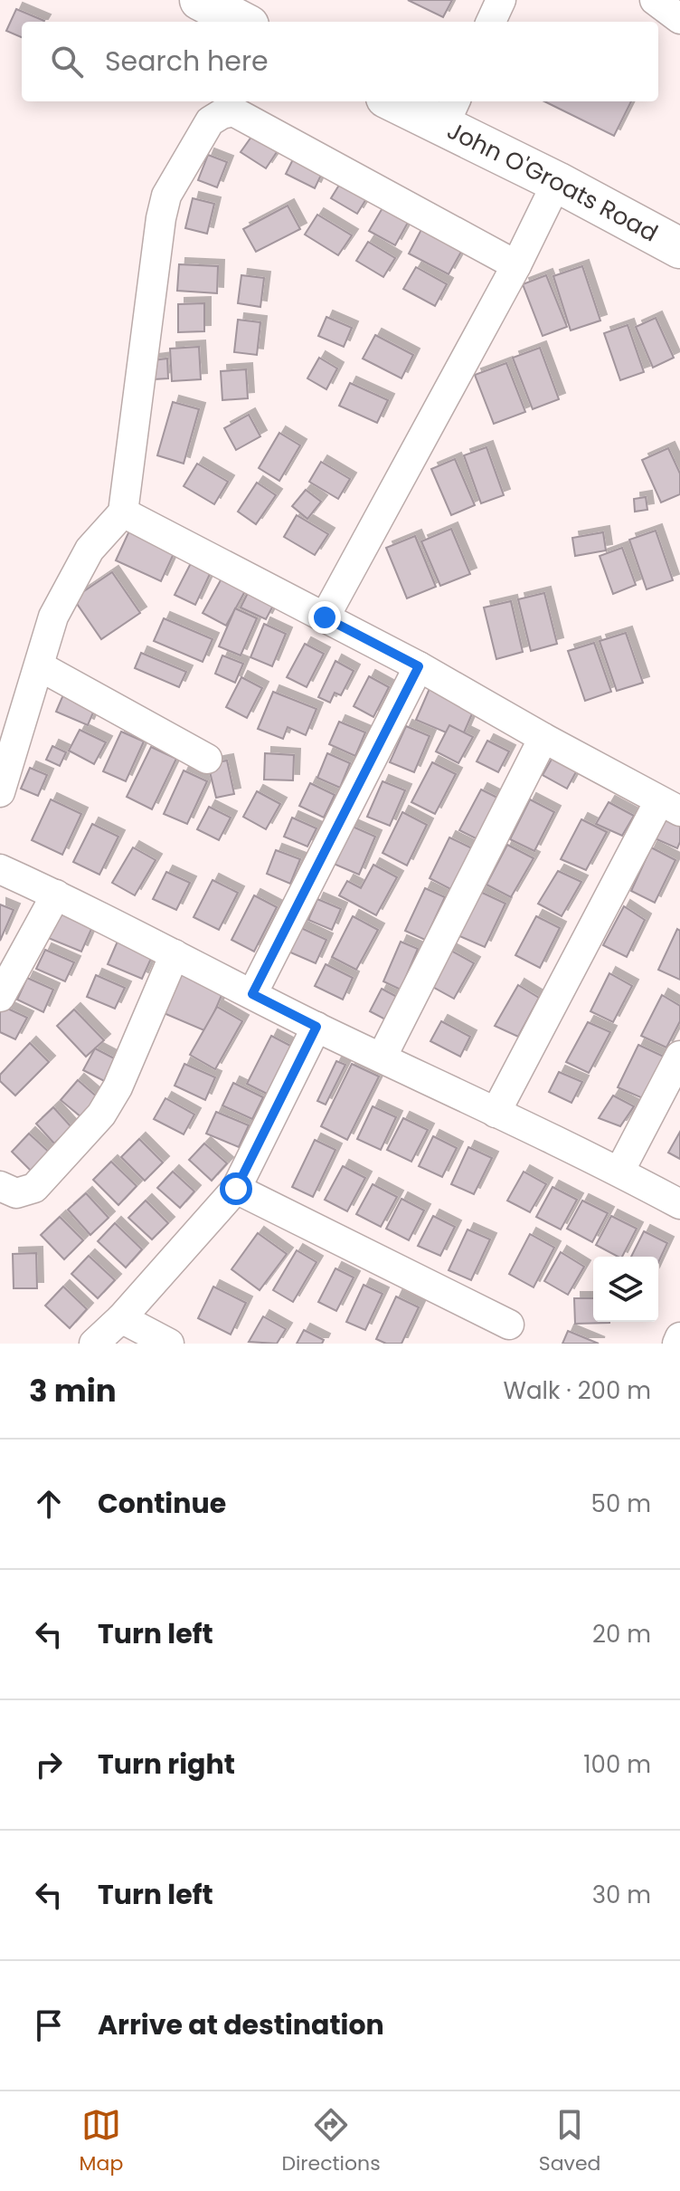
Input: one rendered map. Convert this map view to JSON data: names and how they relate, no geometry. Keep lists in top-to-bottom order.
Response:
{
  "streets": {
    "street": ["John O'Groats Road"]
  },
  "page": {
    "search": "Search here",
    "heading": ["3 min", "Walk · 200 m"],
    "list": [
      ["Continue", "50 m"],
      ["Turn left", "20 m"],
      ["Turn right", "100 m"],
      ["Turn left", "30 m"],
      "Arrive at destination"
    ],
    "nav": ["Map", "Directions", "Saved"]
  }
}
